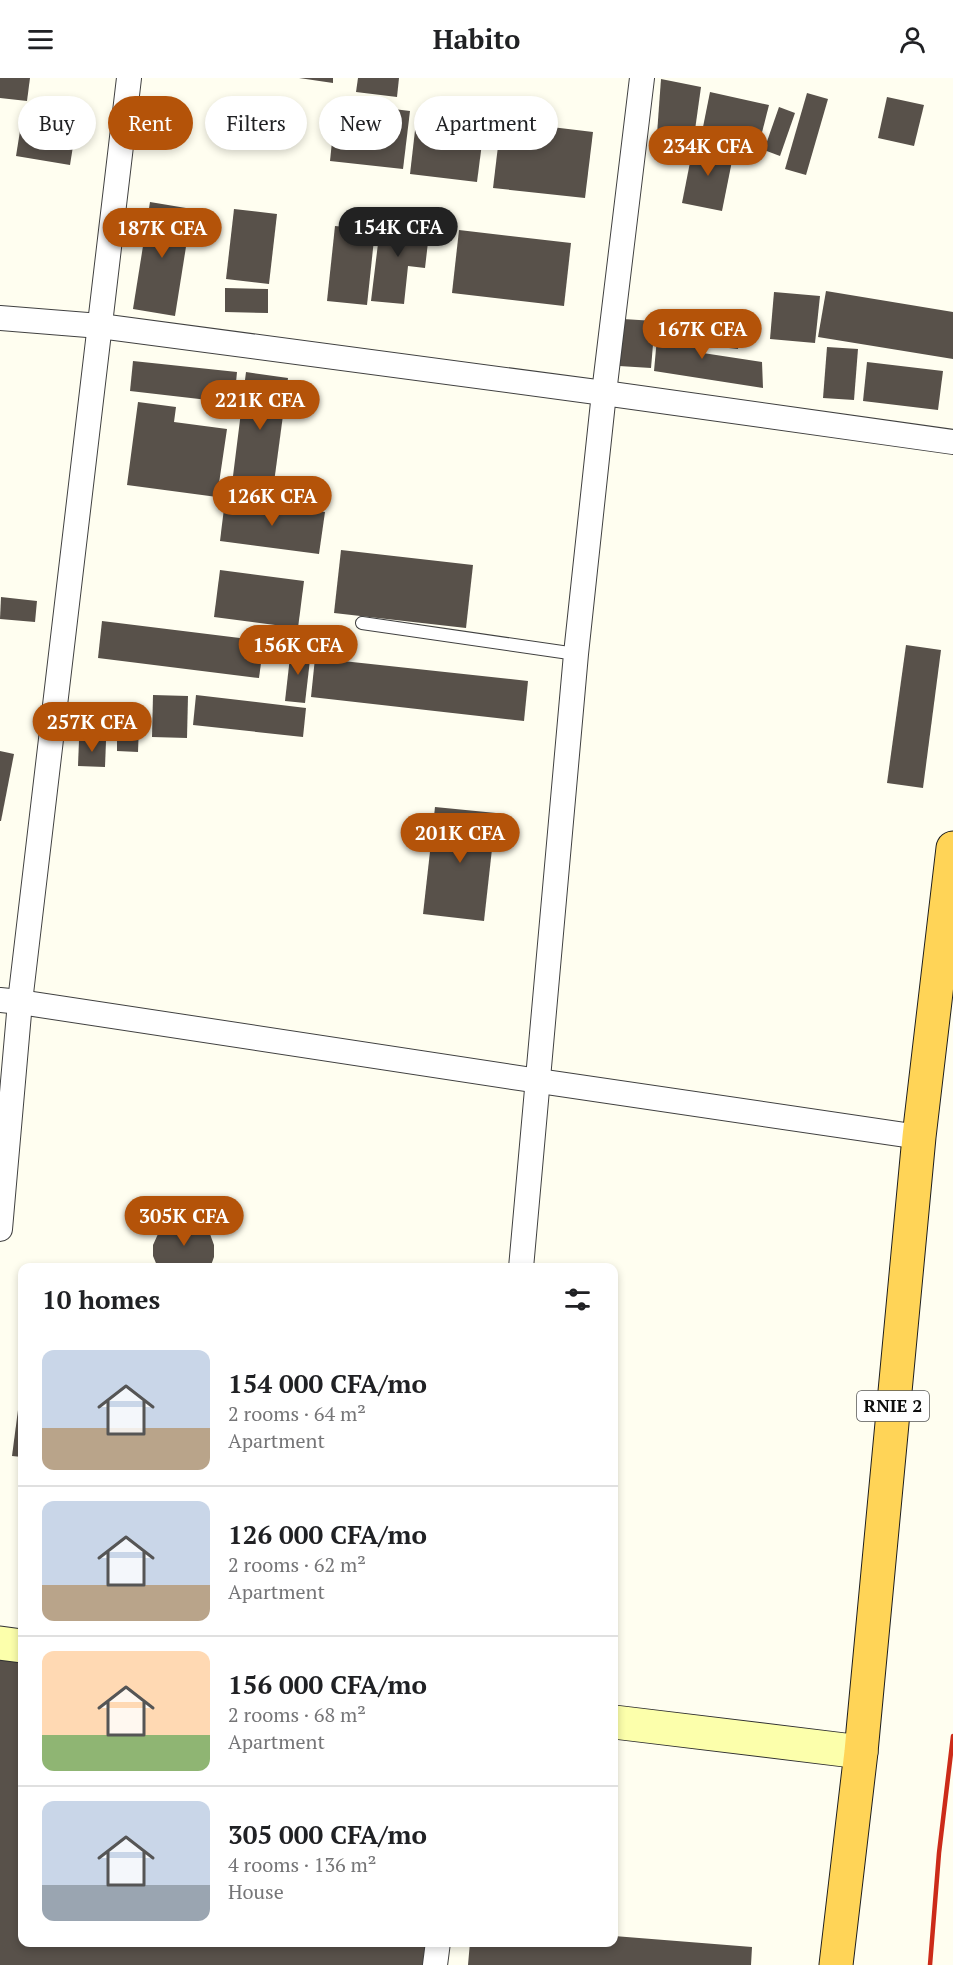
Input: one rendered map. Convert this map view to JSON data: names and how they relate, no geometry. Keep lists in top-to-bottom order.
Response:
{
  "streets": {
    "highway": ["RNIE 2"]
  },
  "page": {
    "header": "Habito",
    "chip": [
      "Buy",
      "Rent",
      "Filters",
      "New",
      "Apartment"
    ],
    "price": [
      "234K CFA",
      "154K CFA",
      "187K CFA",
      "167K CFA",
      "221K CFA",
      "126K CFA",
      "156K CFA",
      "257K CFA",
      "201K CFA",
      "305K CFA"
    ],
    "heading": "10 homes",
    "list": [
      {
        "name": "154 000 CFA/mo",
        "note": "2 rooms · 64 m² · Apartment"
      },
      {
        "name": "126 000 CFA/mo",
        "note": "2 rooms · 62 m² · Apartment"
      },
      {
        "name": "156 000 CFA/mo",
        "note": "2 rooms · 68 m² · Apartment"
      },
      {
        "name": "305 000 CFA/mo",
        "note": "4 rooms · 136 m² · House"
      }
    ]
  }
}
